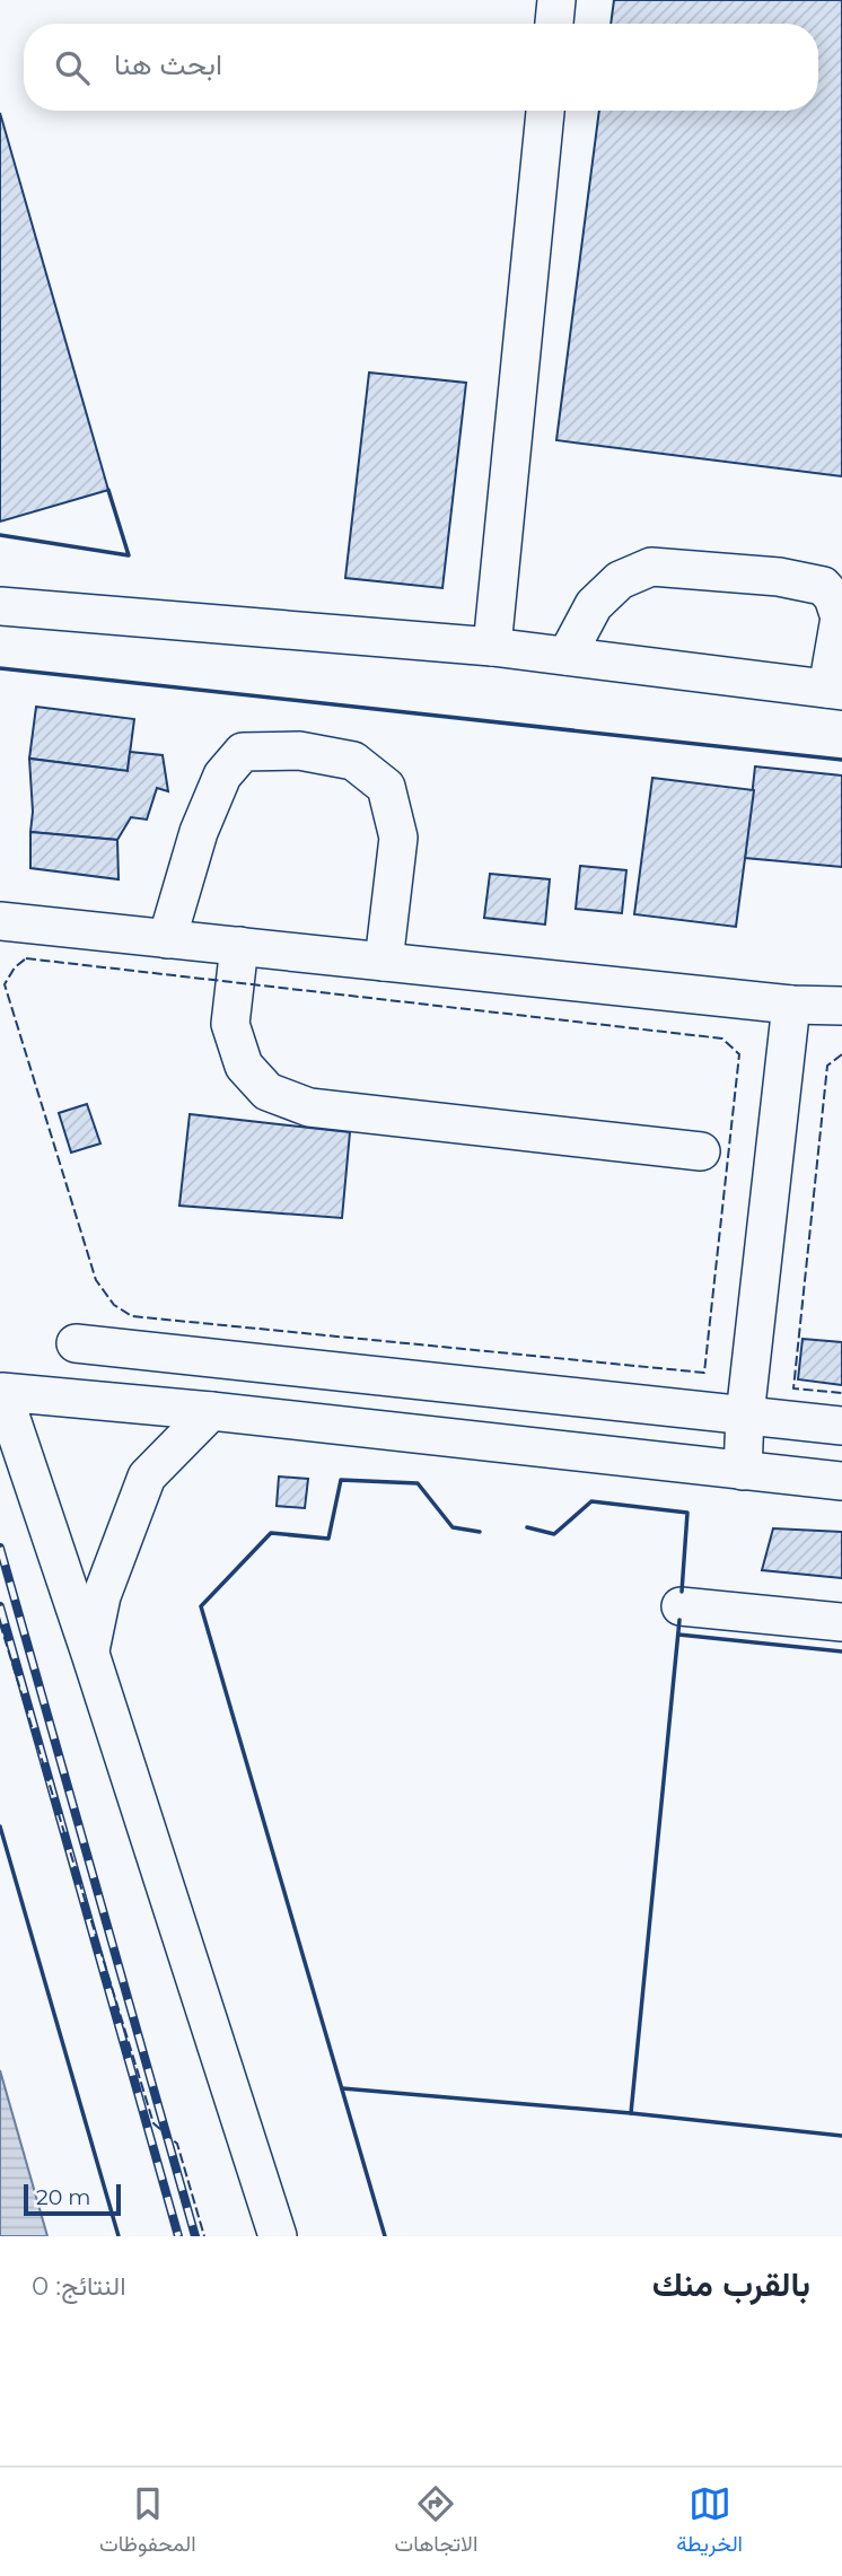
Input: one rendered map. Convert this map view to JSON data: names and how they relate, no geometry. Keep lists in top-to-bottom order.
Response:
{
  "scale_bar": "20 m",
  "page": {
    "search": "ابحث هنا",
    "scale": "20 m",
    "heading": ["بالقرب منك", "النتائج: 0"],
    "nav": ["الخريطة", "الاتجاهات", "المحفوظات"]
  }
}
